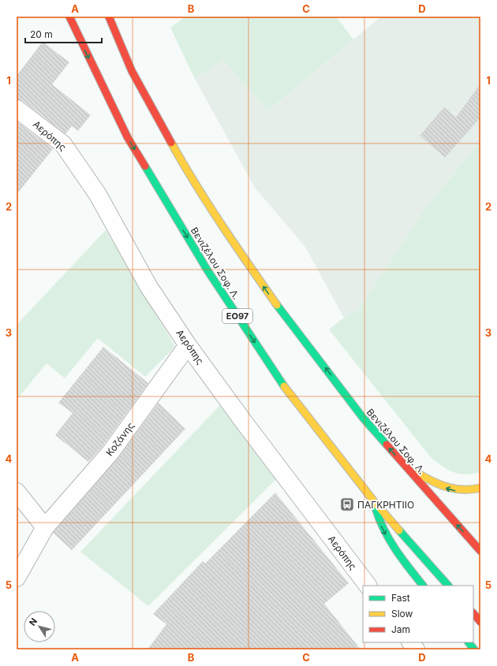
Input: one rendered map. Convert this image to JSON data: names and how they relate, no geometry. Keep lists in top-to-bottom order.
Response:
{
  "streets": {
    "main road": ["Βενιζέλου Σοφ. Λ.", "ΕΟ97"],
    "street": ["Αερόπης", "Κοζάνης"]
  },
  "crossings": [
    ["Αερόπης", "Κοζάνης"]
  ],
  "places": {
    "bus stop": ["ΠΑΓΚΡΗΤΙΙΟ"]
  },
  "legend": ["Fast", "Slow", "Jam"],
  "scale_bar": "20 m",
  "north": "top left",
  "grid": {
    "columns": [
      "A",
      "B",
      "C",
      "D"
    ],
    "rows": [
      "1",
      "2",
      "3",
      "4",
      "5"
    ]
  }
}
